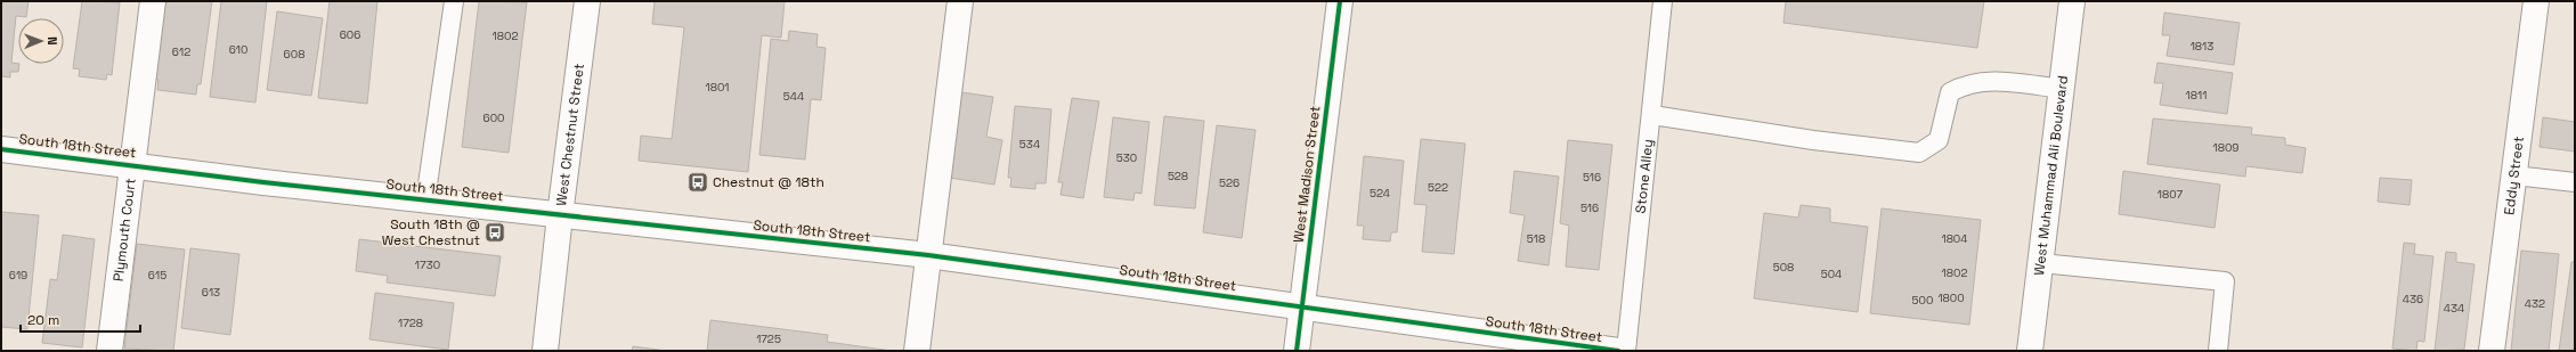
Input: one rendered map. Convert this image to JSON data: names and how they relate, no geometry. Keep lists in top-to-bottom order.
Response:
{
  "streets": {
    "street": [
      "West Chestnut Street",
      "South 18th Street",
      "West Madison Street",
      "Eddy Street",
      "West Muhammad Ali Boulevard",
      "Plymouth Court"
    ],
    "lane": ["Stone Alley"]
  },
  "crossings": [
    ["West Chestnut Street", "South 18th Street"],
    ["South 18th Street", "West Madison Street"],
    ["South 18th Street", "Plymouth Court"]
  ],
  "places": {
    "bus stop": ["Chestnut @ 18th", "South 18th @ West Chestnut"]
  },
  "house_numbers": [
    "606",
    "1802",
    "1813",
    "610",
    "612",
    "608",
    "1801",
    "1811",
    "544",
    "600",
    "534",
    "1809",
    "530",
    "528",
    "516",
    "526",
    "522",
    "524",
    "1807",
    "516",
    "518",
    "1804",
    "1730",
    "508",
    "1802",
    "504",
    "619",
    "615",
    "613",
    "1800",
    "436",
    "500",
    "432",
    "434",
    "1728",
    "1725"
  ],
  "scale_bar": "20 m",
  "north": "right"
}
